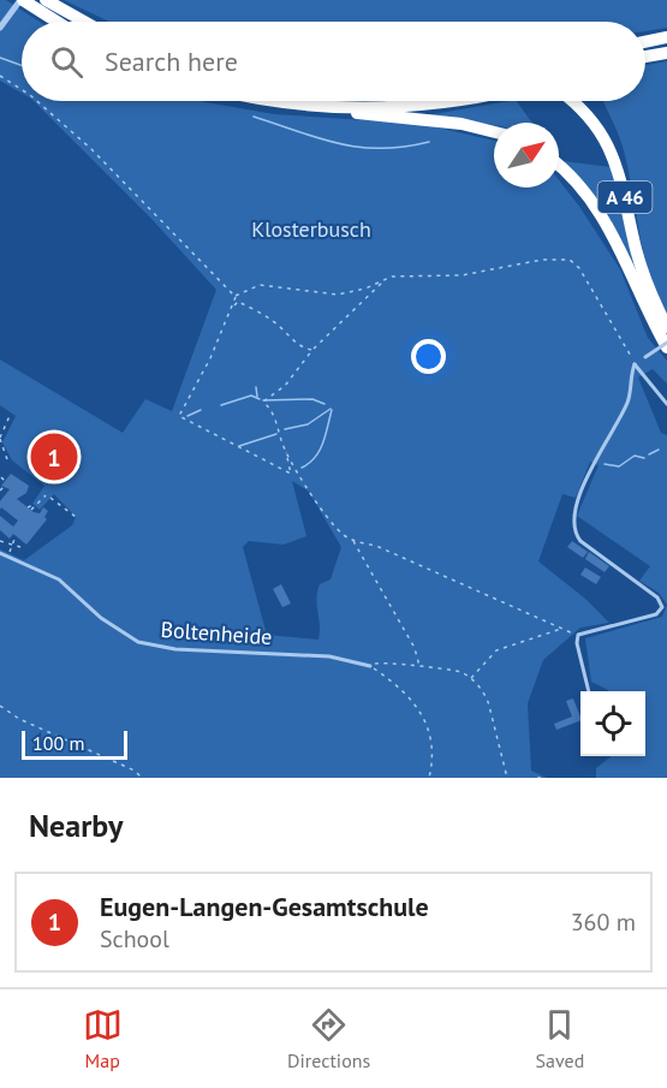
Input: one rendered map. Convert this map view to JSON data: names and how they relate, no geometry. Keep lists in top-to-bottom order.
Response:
{
  "streets": {
    "highway": ["A 46"],
    "lane": ["Boltenheide"]
  },
  "parks": ["Klosterbusch"],
  "scale_bar": "100 m",
  "north": "top right",
  "page": {
    "search": "Search here",
    "pins": "1",
    "scale": "100 m",
    "heading": "Nearby",
    "list": [
      {
        "mark": "1",
        "name": "Eugen-Langen-Gesamtschule",
        "note": "School",
        "value": "360 m"
      }
    ],
    "nav": ["Map", "Directions", "Saved"]
  }
}
